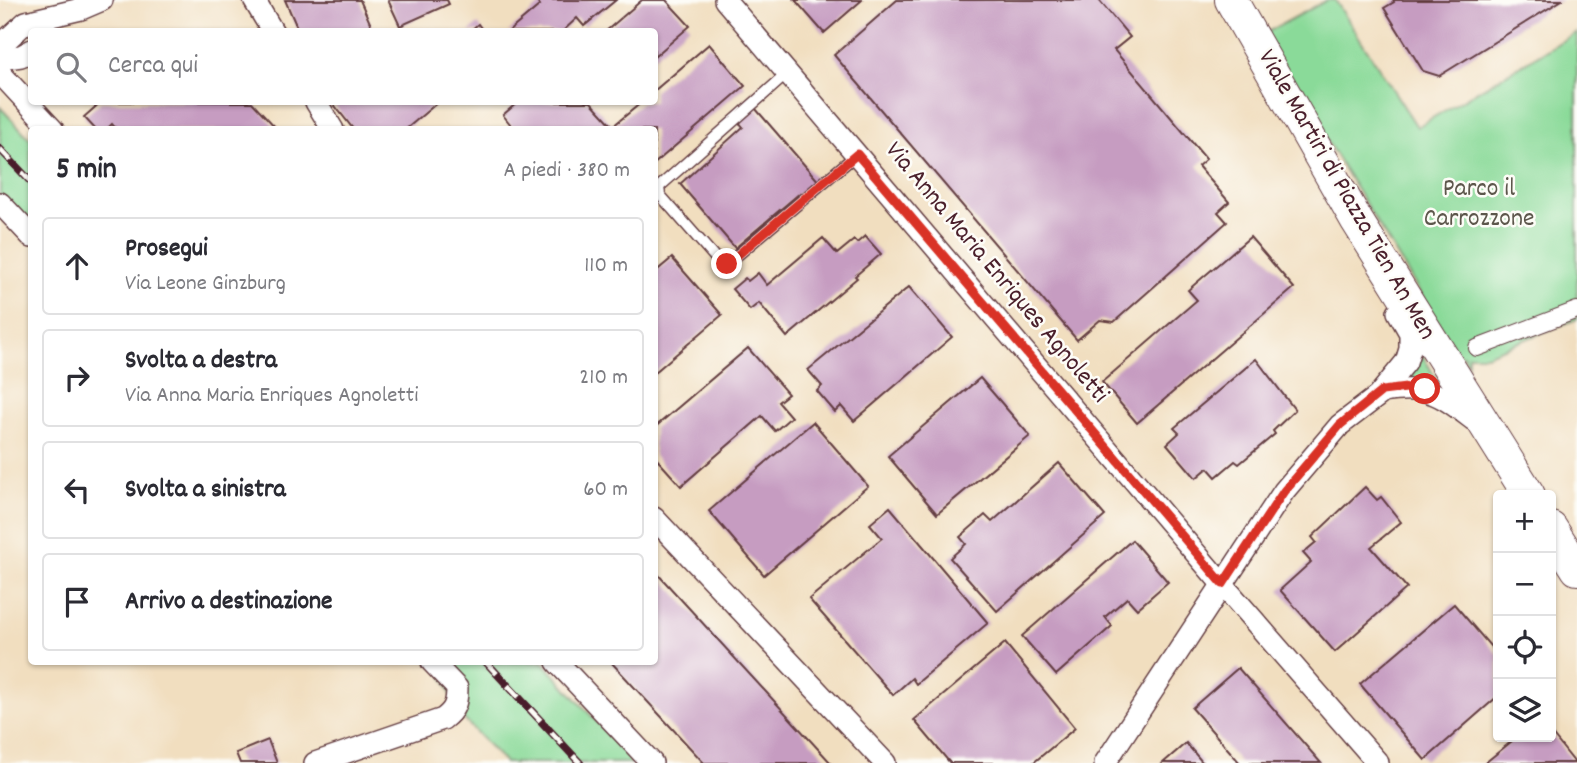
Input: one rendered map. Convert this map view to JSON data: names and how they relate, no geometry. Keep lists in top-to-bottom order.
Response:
{
  "streets": {
    "main road": ["Viale Martiri di Piazza Tien An Men"],
    "street": ["Via Anna Maria Enriques Agnoletti"]
  },
  "parks": ["Parco il Carrozzone"],
  "page": {
    "search": "Cerca qui",
    "heading": ["5 min", "A piedi · 380 m"],
    "list": [
      ["Prosegui", "Via Leone Ginzburg", "110 m"],
      ["Svolta a destra", "Via Anna Maria Enriques Agnoletti", "210 m"],
      ["Svolta a sinistra", "60 m"],
      "Arrivo a destinazione"
    ],
    "map_buttons": ["+", "−"]
  }
}
